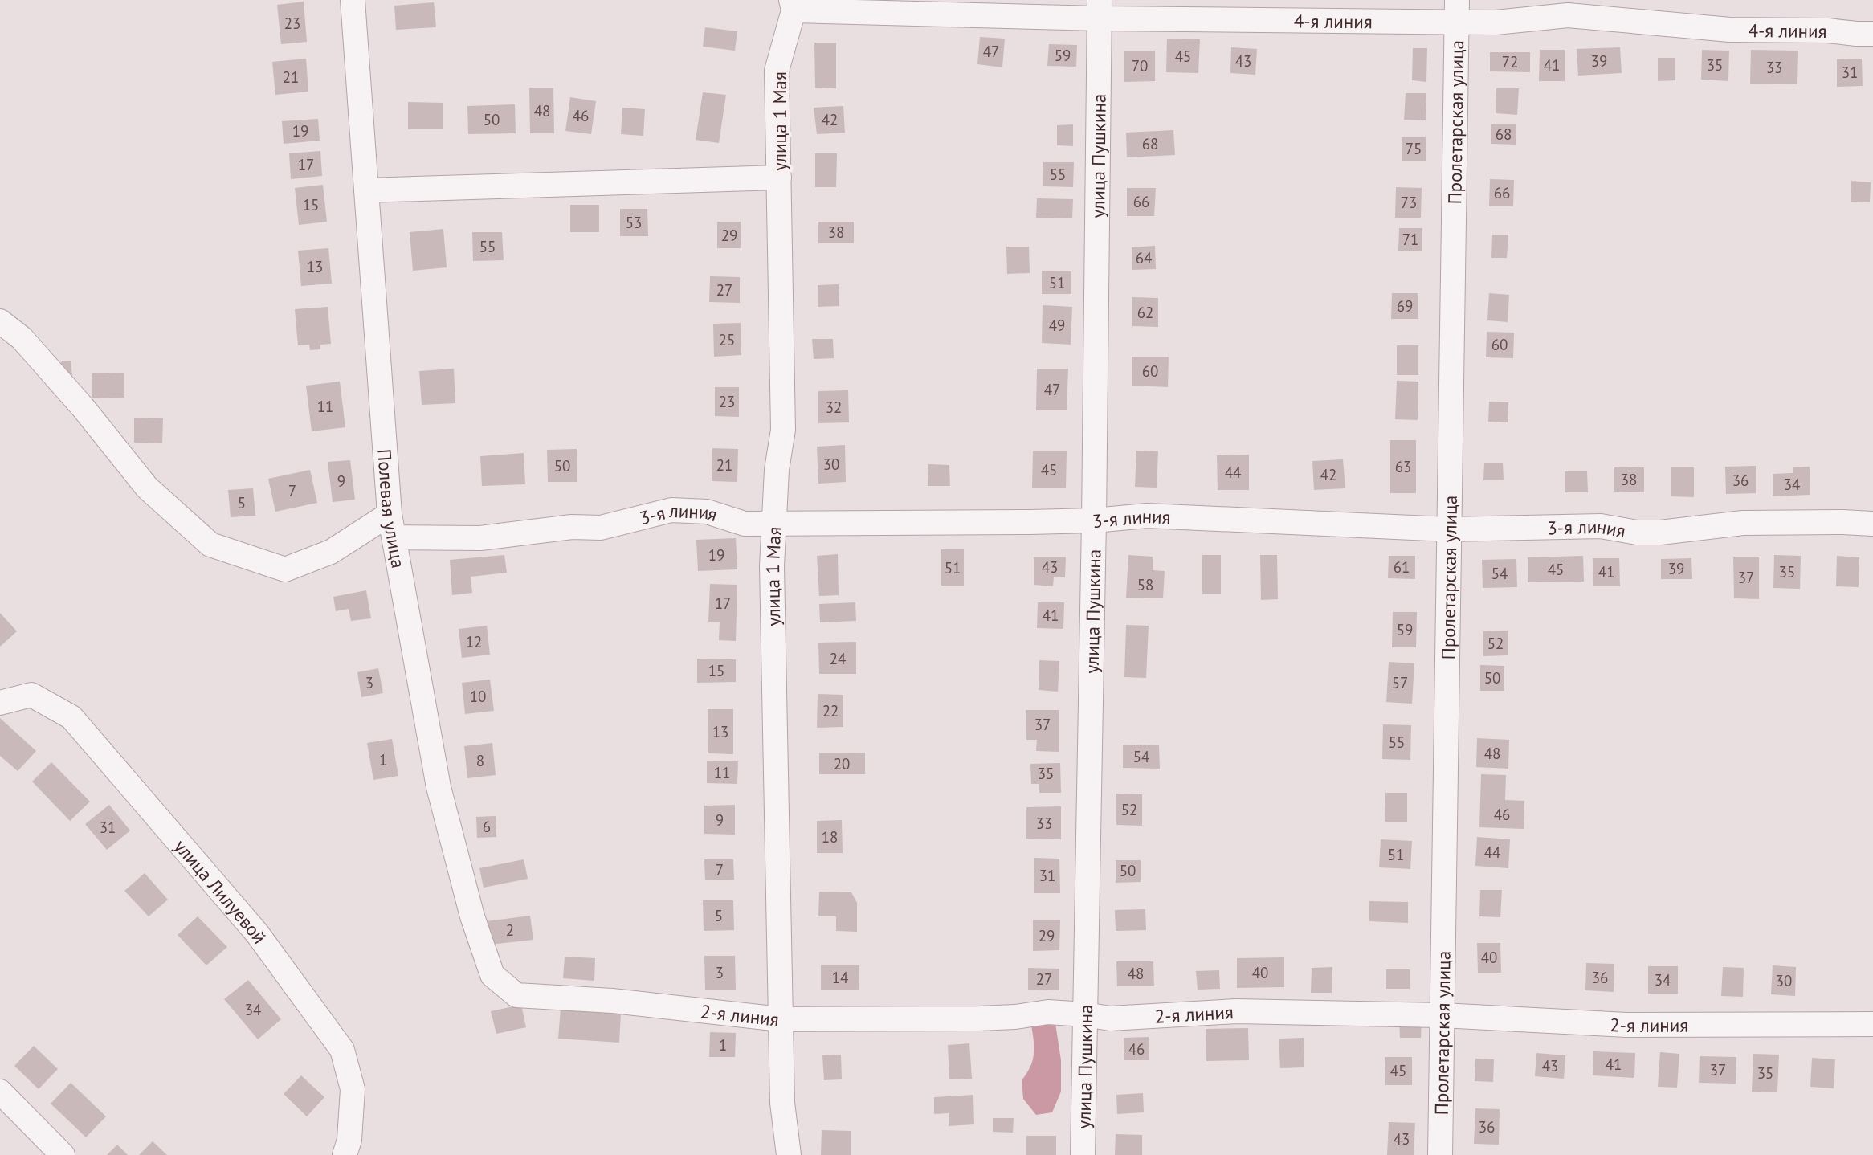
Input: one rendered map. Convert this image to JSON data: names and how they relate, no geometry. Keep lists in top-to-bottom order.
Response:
{
  "streets": {
    "street": [
      "4-я линия",
      "улица 1 Мая",
      "Пролетарская улица",
      "улица Пушкина",
      "Полевая улица",
      "3-я линия",
      "улица Лилуевой",
      "2-я линия"
    ]
  },
  "crossings": [
    ["4-я линия", "улица 1 Мая"],
    ["4-я линия", "Пролетарская улица"],
    ["4-я линия", "улица Пушкина"],
    ["улица 1 Мая", "3-я линия"],
    ["улица 1 Мая", "2-я линия"],
    ["Пролетарская улица", "3-я линия"],
    ["Пролетарская улица", "2-я линия"],
    ["улица Пушкина", "3-я линия"],
    ["улица Пушкина", "2-я линия"],
    ["Полевая улица", "3-я линия"],
    ["Полевая улица", "2-я линия"]
  ],
  "house_numbers": [
    "23",
    "47",
    "59",
    "45",
    "43",
    "39",
    "72",
    "41",
    "35",
    "70",
    "33",
    "31",
    "21",
    "48",
    "46",
    "50",
    "42",
    "19",
    "68",
    "68",
    "75",
    "17",
    "55",
    "66",
    "66",
    "73",
    "15",
    "53",
    "38",
    "29",
    "71",
    "55",
    "64",
    "13",
    "51",
    "27",
    "69",
    "62",
    "49",
    "25",
    "60",
    "60",
    "47",
    "23",
    "11",
    "32",
    "30",
    "21",
    "50",
    "63",
    "45",
    "44",
    "42",
    "38",
    "36",
    "9",
    "34",
    "7",
    "5",
    "19",
    "43",
    "61",
    "51",
    "39",
    "45",
    "41",
    "35",
    "54",
    "37",
    "58",
    "17",
    "41",
    "59",
    "12",
    "52",
    "24",
    "15",
    "50",
    "3",
    "57",
    "10",
    "22",
    "37",
    "13",
    "55",
    "48",
    "54",
    "1",
    "8",
    "20",
    "11",
    "35",
    "52",
    "46",
    "9",
    "33",
    "6",
    "31",
    "18",
    "44",
    "51",
    "7",
    "50",
    "31",
    "5",
    "2",
    "29",
    "40",
    "3",
    "40",
    "48",
    "14",
    "36",
    "27",
    "34",
    "30",
    "34",
    "1",
    "46",
    "41",
    "43",
    "37",
    "45",
    "35",
    "36",
    "43"
  ]
}
